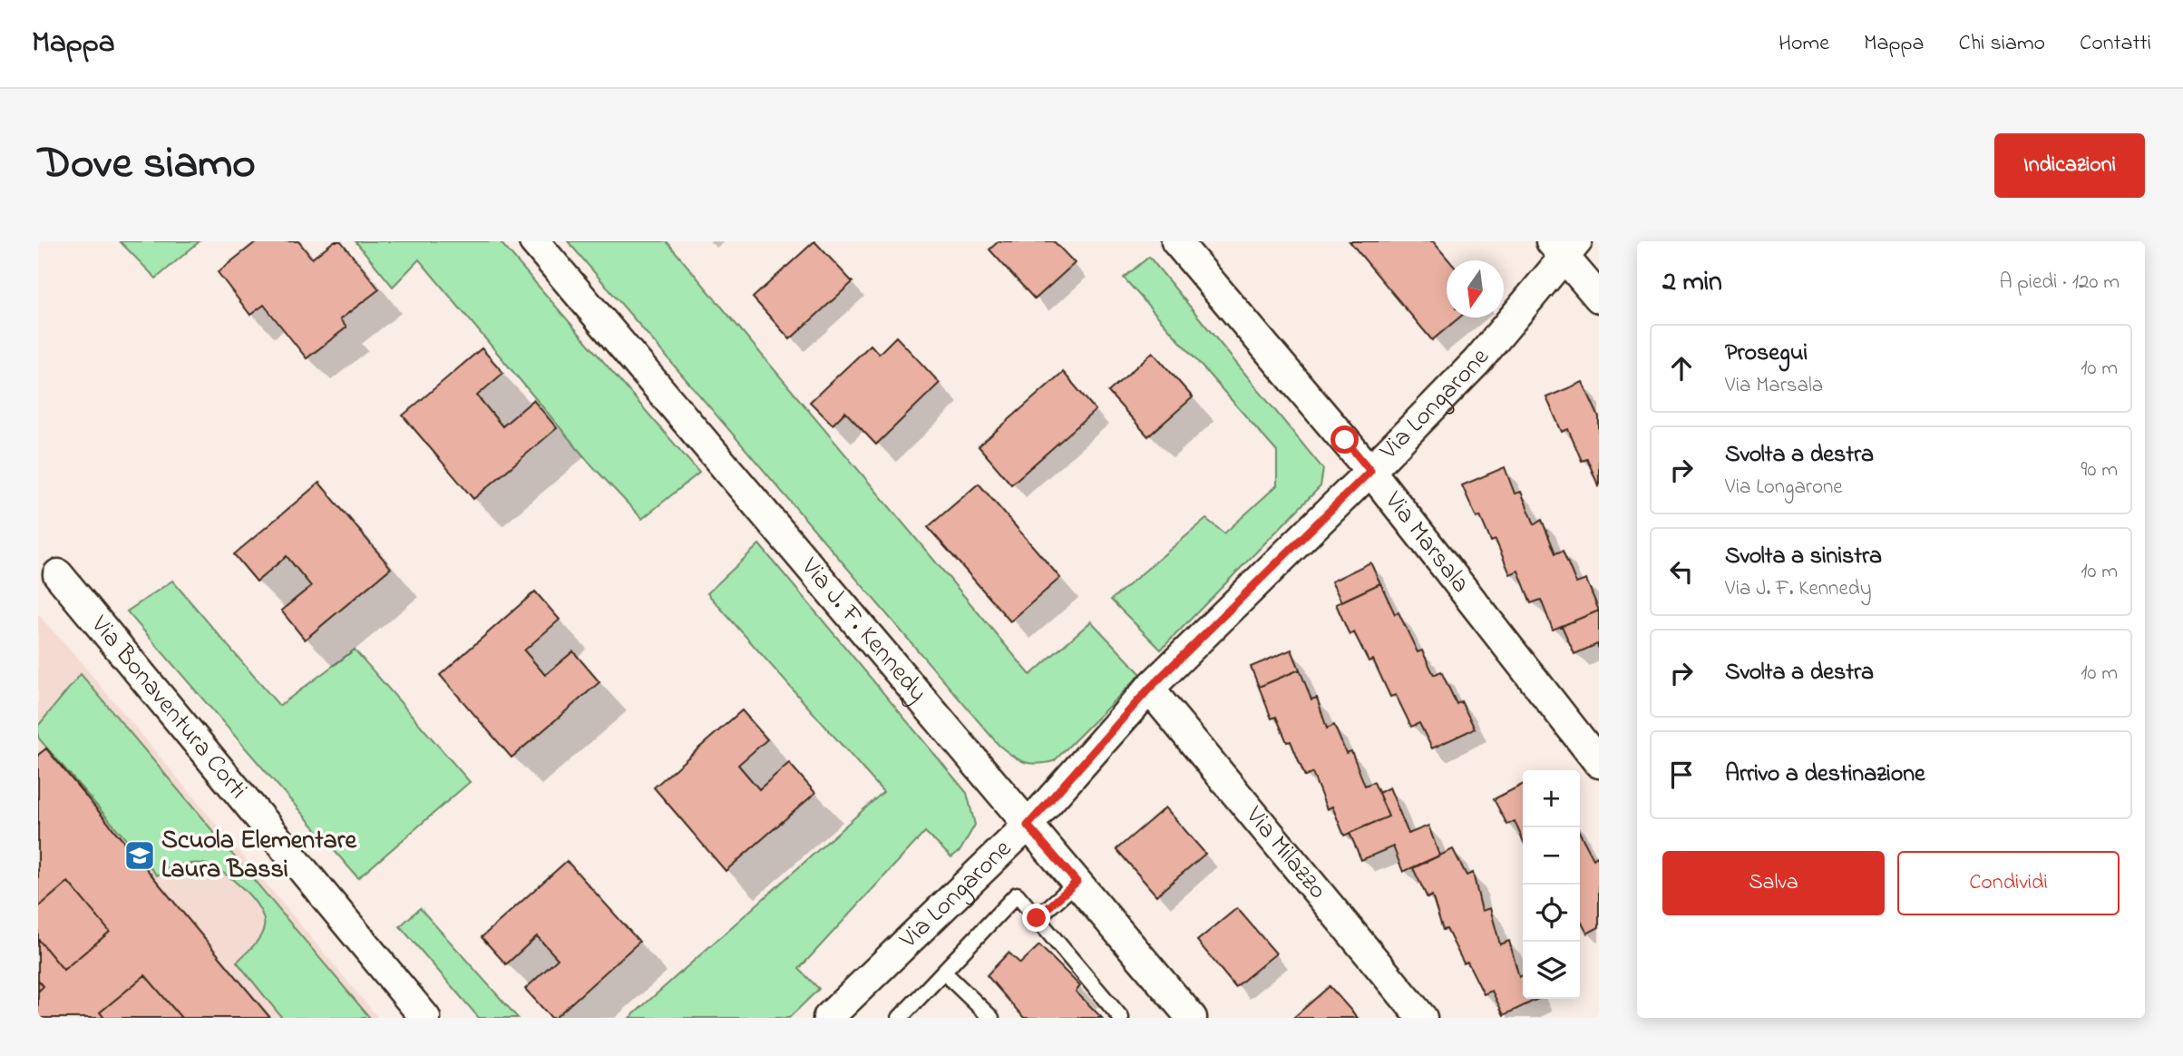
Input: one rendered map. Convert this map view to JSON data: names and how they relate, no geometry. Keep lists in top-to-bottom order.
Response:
{
  "streets": {
    "street": [
      "Via Longarone",
      "Via Marsala",
      "Via J. F. Kennedy",
      "Via Bonaventura Corti",
      "Via Milazzo"
    ]
  },
  "crossings": [
    ["Via Longarone", "Via Marsala"],
    ["Via Longarone", "Via J. F. Kennedy"],
    ["Via Longarone", "Via Milazzo"]
  ],
  "places": {
    "school or university": ["Scuola Elementare Laura Bassi"]
  },
  "north": "bottom",
  "page": {
    "header": "Mappa",
    "nav": [
      "Home",
      "Mappa",
      "Chi siamo",
      "Contatti"
    ],
    "title": "Dove siamo",
    "buttons": [
      "Indicazioni",
      ["Salva", "Condividi"]
    ],
    "heading": ["2 min", "A piedi · 120 m"],
    "list": [
      ["Prosegui", "Via Marsala", "10 m"],
      ["Svolta a destra", "Via Longarone", "90 m"],
      ["Svolta a sinistra", "Via J. F. Kennedy", "10 m"],
      ["Svolta a destra", "10 m"],
      "Arrivo a destinazione"
    ],
    "map_buttons": ["+", "−"]
  }
}
